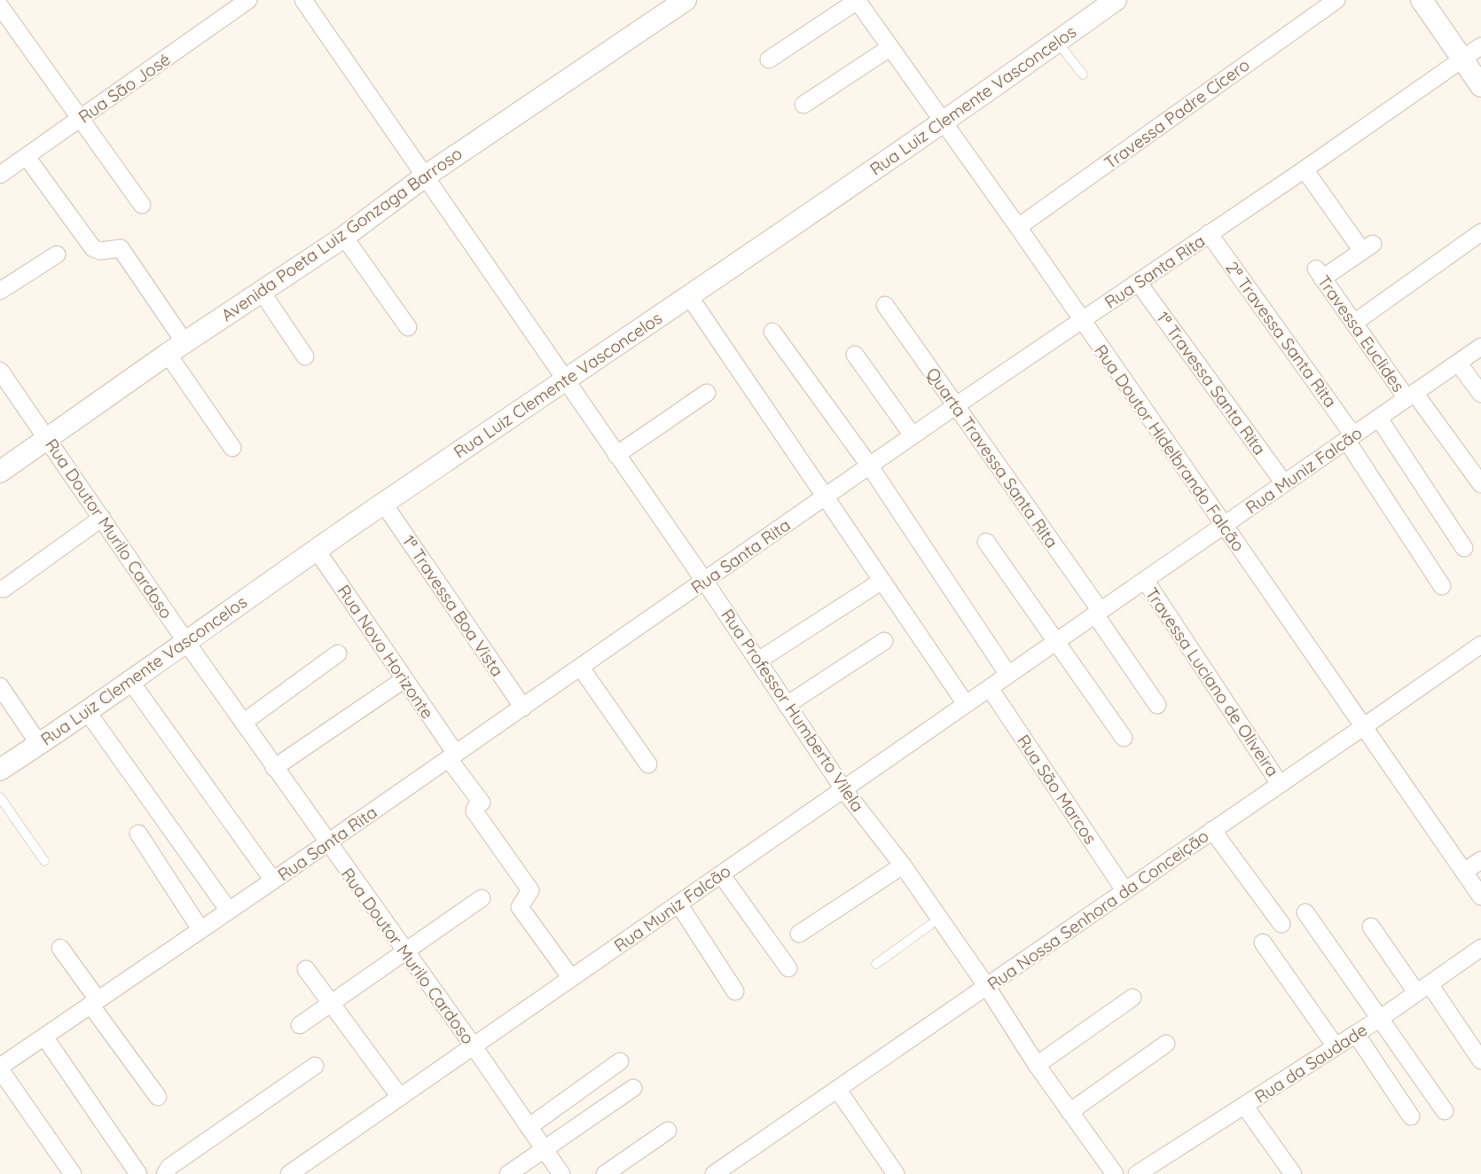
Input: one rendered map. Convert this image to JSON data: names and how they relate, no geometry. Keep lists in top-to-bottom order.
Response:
{
  "streets": {
    "street": [
      "Rua São José",
      "Rua Luiz Clemente Vasconcelos",
      "Travessa Padre Cícero",
      "Avenida Poeta Luiz Gonzaga Barroso",
      "Rua Santa Rita",
      "Travessa Euclides",
      "2ª Travessa Santa Rita",
      "1ª Travessa Santa Rita",
      "Rua Doutor Hidelbrando Falcão",
      "Quarta Travessa Santa Rita",
      "Rua Muniz Falcão",
      "Rua Doutor Murilo Cardoso",
      "1ª Travessa Boa Vista",
      "Rua Novo Horizonte",
      "Travessa Luciano de Oliveira",
      "Rua Professor Humberto Vilela",
      "Rua São Marcos",
      "Rua Nossa Senhora da Conceição",
      "Rua da Saudade"
    ]
  },
  "crossings": [
    ["Rua Luiz Clemente Vasconcelos", "Rua Doutor Hidelbrando Falcão"],
    ["Rua Luiz Clemente Vasconcelos", "Rua Doutor Murilo Cardoso"],
    ["Rua Luiz Clemente Vasconcelos", "1ª Travessa Boa Vista"],
    ["Rua Luiz Clemente Vasconcelos", "Rua Novo Horizonte"],
    ["Rua Luiz Clemente Vasconcelos", "Rua Professor Humberto Vilela"],
    ["Travessa Padre Cícero", "Rua Doutor Hidelbrando Falcão"],
    ["Avenida Poeta Luiz Gonzaga Barroso", "Rua Doutor Murilo Cardoso"],
    ["Avenida Poeta Luiz Gonzaga Barroso", "Rua Professor Humberto Vilela"],
    ["Rua Santa Rita", "Travessa Euclides"],
    ["Rua Santa Rita", "2ª Travessa Santa Rita"],
    ["Rua Santa Rita", "1ª Travessa Santa Rita"],
    ["Rua Santa Rita", "Rua Doutor Hidelbrando Falcão"],
    ["Rua Santa Rita", "Quarta Travessa Santa Rita"],
    ["Rua Santa Rita", "Rua Doutor Murilo Cardoso"],
    ["Rua Santa Rita", "1ª Travessa Boa Vista"],
    ["Rua Santa Rita", "Rua Novo Horizonte"],
    ["Rua Santa Rita", "Rua Professor Humberto Vilela"],
    ["Travessa Euclides", "Rua Muniz Falcão"],
    ["2ª Travessa Santa Rita", "Rua Muniz Falcão"],
    ["1ª Travessa Santa Rita", "Rua Muniz Falcão"],
    ["Rua Doutor Hidelbrando Falcão", "Rua Muniz Falcão"],
    ["Rua Doutor Hidelbrando Falcão", "Rua Nossa Senhora da Conceição"],
    ["Quarta Travessa Santa Rita", "Rua Muniz Falcão"],
    ["Rua Muniz Falcão", "Rua Doutor Murilo Cardoso"],
    ["Rua Muniz Falcão", "Rua Novo Horizonte"],
    ["Rua Muniz Falcão", "Travessa Luciano de Oliveira"],
    ["Rua Muniz Falcão", "Rua Professor Humberto Vilela"],
    ["Rua Muniz Falcão", "Rua São Marcos"],
    ["Travessa Luciano de Oliveira", "Rua Nossa Senhora da Conceição"],
    ["Rua Professor Humberto Vilela", "Rua Nossa Senhora da Conceição"],
    ["Rua São Marcos", "Rua Nossa Senhora da Conceição"]
  ]
}
